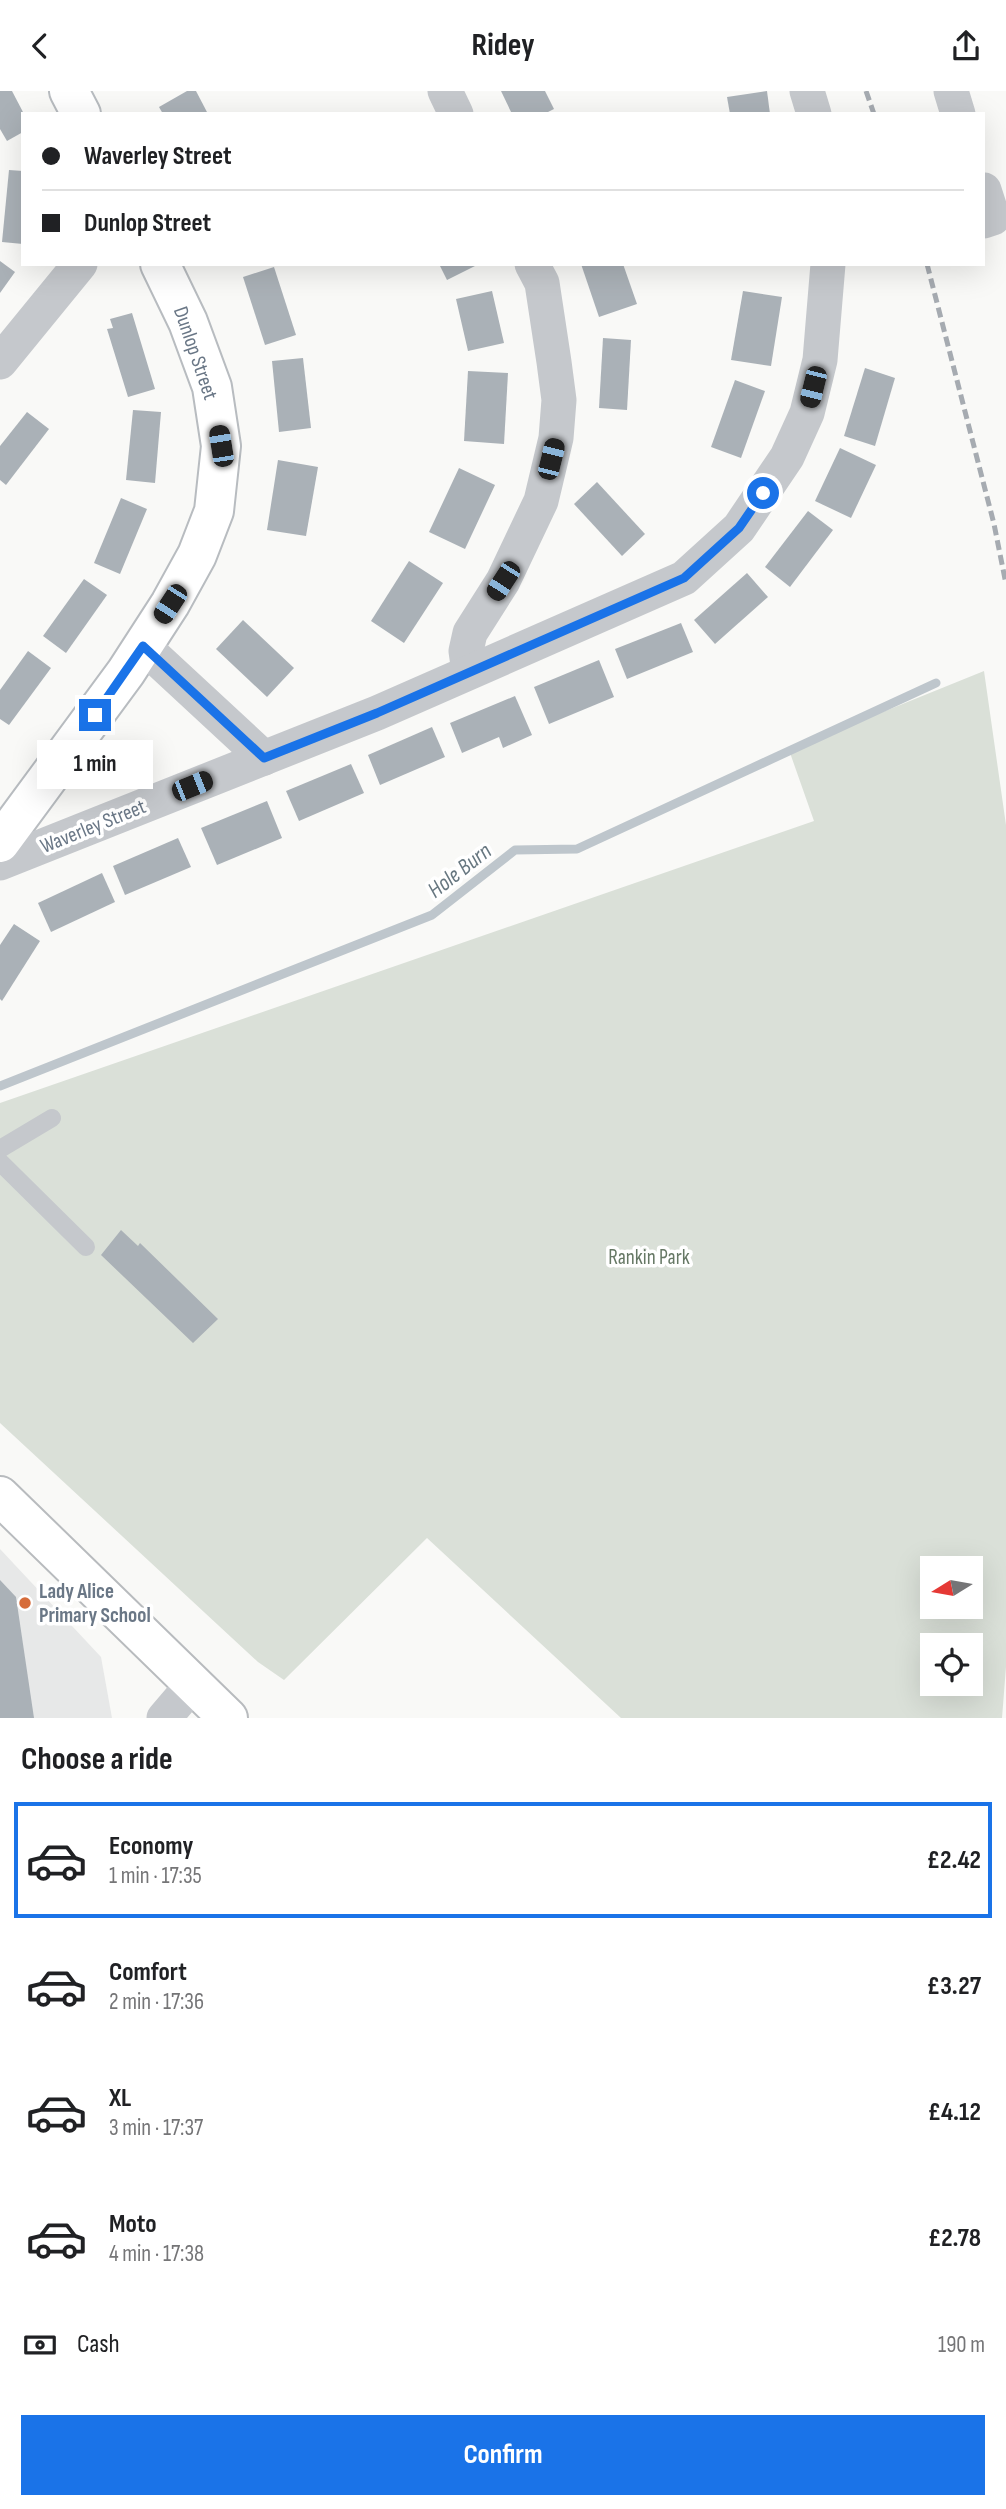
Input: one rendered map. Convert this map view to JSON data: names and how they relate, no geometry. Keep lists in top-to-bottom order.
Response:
{
  "streets": {
    "main road": ["Dunlop Street"],
    "street": ["Waverley Street"]
  },
  "water": ["Hole Burn"],
  "parks": ["Rankin Park"],
  "places": ["Lady Alice Primary School"],
  "north": "left",
  "page": {
    "header": "Ridey",
    "banner": ["Waverley Street", "Dunlop Street"],
    "bubble": "1 min",
    "heading": "Choose a ride",
    "list": [
      {
        "name": "Economy",
        "note": "1 min · 17:35",
        "value": "£2.42"
      },
      {
        "name": "Comfort",
        "note": "2 min · 17:36",
        "value": "£3.27"
      },
      {
        "name": "XL",
        "note": "3 min · 17:37",
        "value": "£4.12"
      },
      {
        "name": "Moto",
        "note": "4 min · 17:38",
        "value": "£2.78"
      }
    ],
    "pay": ["Cash", "190 m"],
    "buttons": "Confirm"
  }
}
